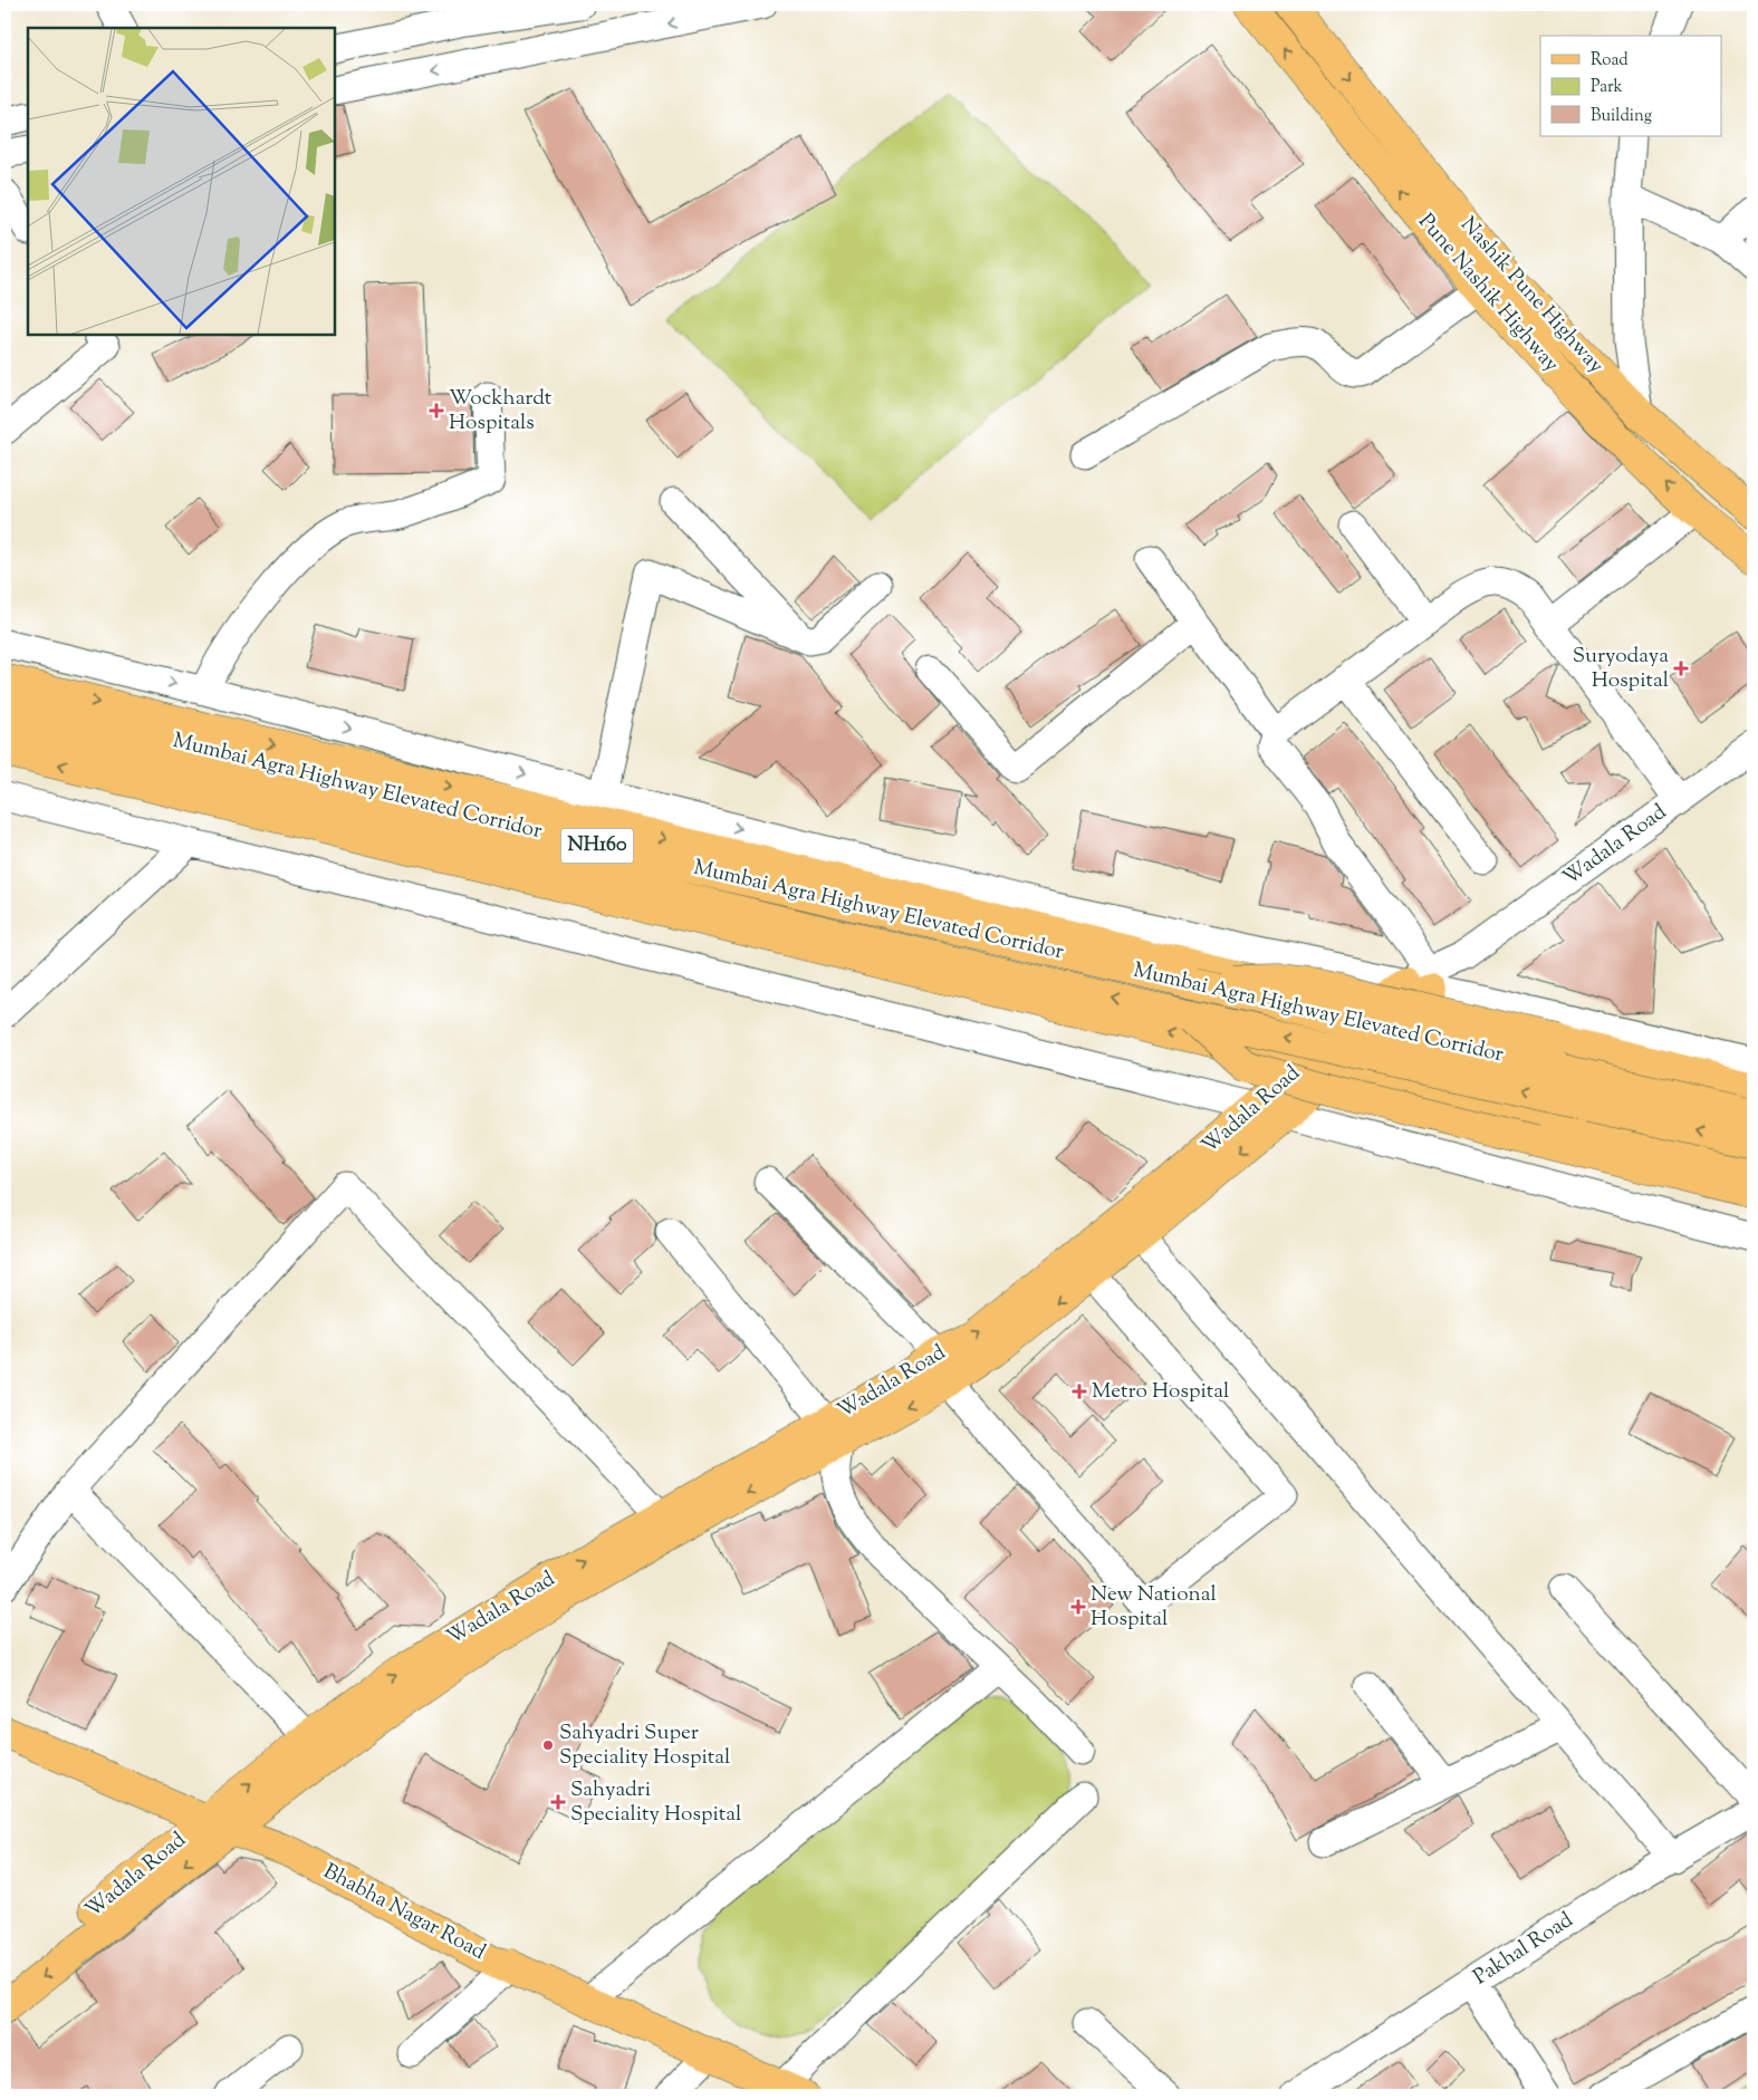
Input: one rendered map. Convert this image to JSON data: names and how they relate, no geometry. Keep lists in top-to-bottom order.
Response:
{
  "streets": {
    "main road": [
      "Pune Nashik Highway",
      "Nashik Pune Highway",
      "Mumbai Agra Highway Elevated Corridor",
      "NH160",
      "Wadala Road",
      "Bhabha Nagar Road"
    ],
    "street": ["Pakhal Road"]
  },
  "crossings": [
    ["Wadala Road", "Bhabha Nagar Road"]
  ],
  "one_way": ["Pune Nashik Highway", "Nashik Pune Highway"],
  "places": {
    "health": [
      "Wockhardt Hospitals",
      "Suryodaya Hospital",
      "Metro Hospital",
      "New National Hospital",
      "Sahyadri Speciality Hospital"
    ],
    "other": ["Sahyadri Super Speciality Hospital"]
  },
  "legend": ["Road", "Park", "Building"]
}
